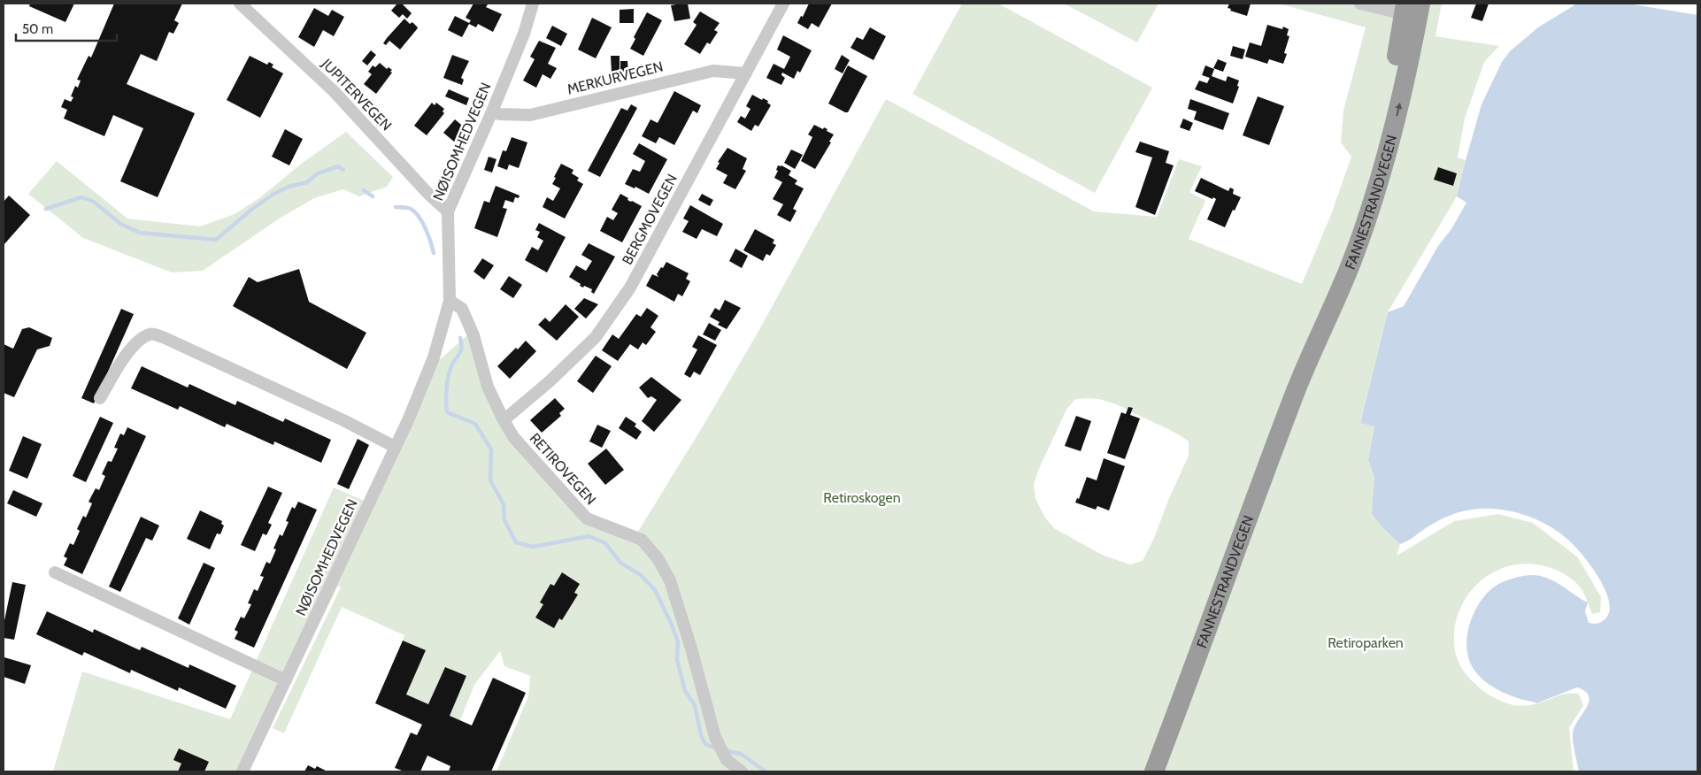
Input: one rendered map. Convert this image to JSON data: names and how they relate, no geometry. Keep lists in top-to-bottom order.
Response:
{
  "streets": {
    "highway": ["FANNESTRANDVEGEN"],
    "street": [
      "MERKURVEGEN",
      "JUPITERVEGEN",
      "NØISOMHEDVEGEN",
      "BERGMOVEGEN",
      "RETIROVEGEN"
    ]
  },
  "crossings": [
    ["MERKURVEGEN", "NØISOMHEDVEGEN"],
    ["MERKURVEGEN", "BERGMOVEGEN"],
    ["JUPITERVEGEN", "NØISOMHEDVEGEN"],
    ["NØISOMHEDVEGEN", "RETIROVEGEN"],
    ["BERGMOVEGEN", "RETIROVEGEN"]
  ],
  "parks": ["Retiroskogen", "Retiroparken"],
  "scale_bar": "50 m"
}
